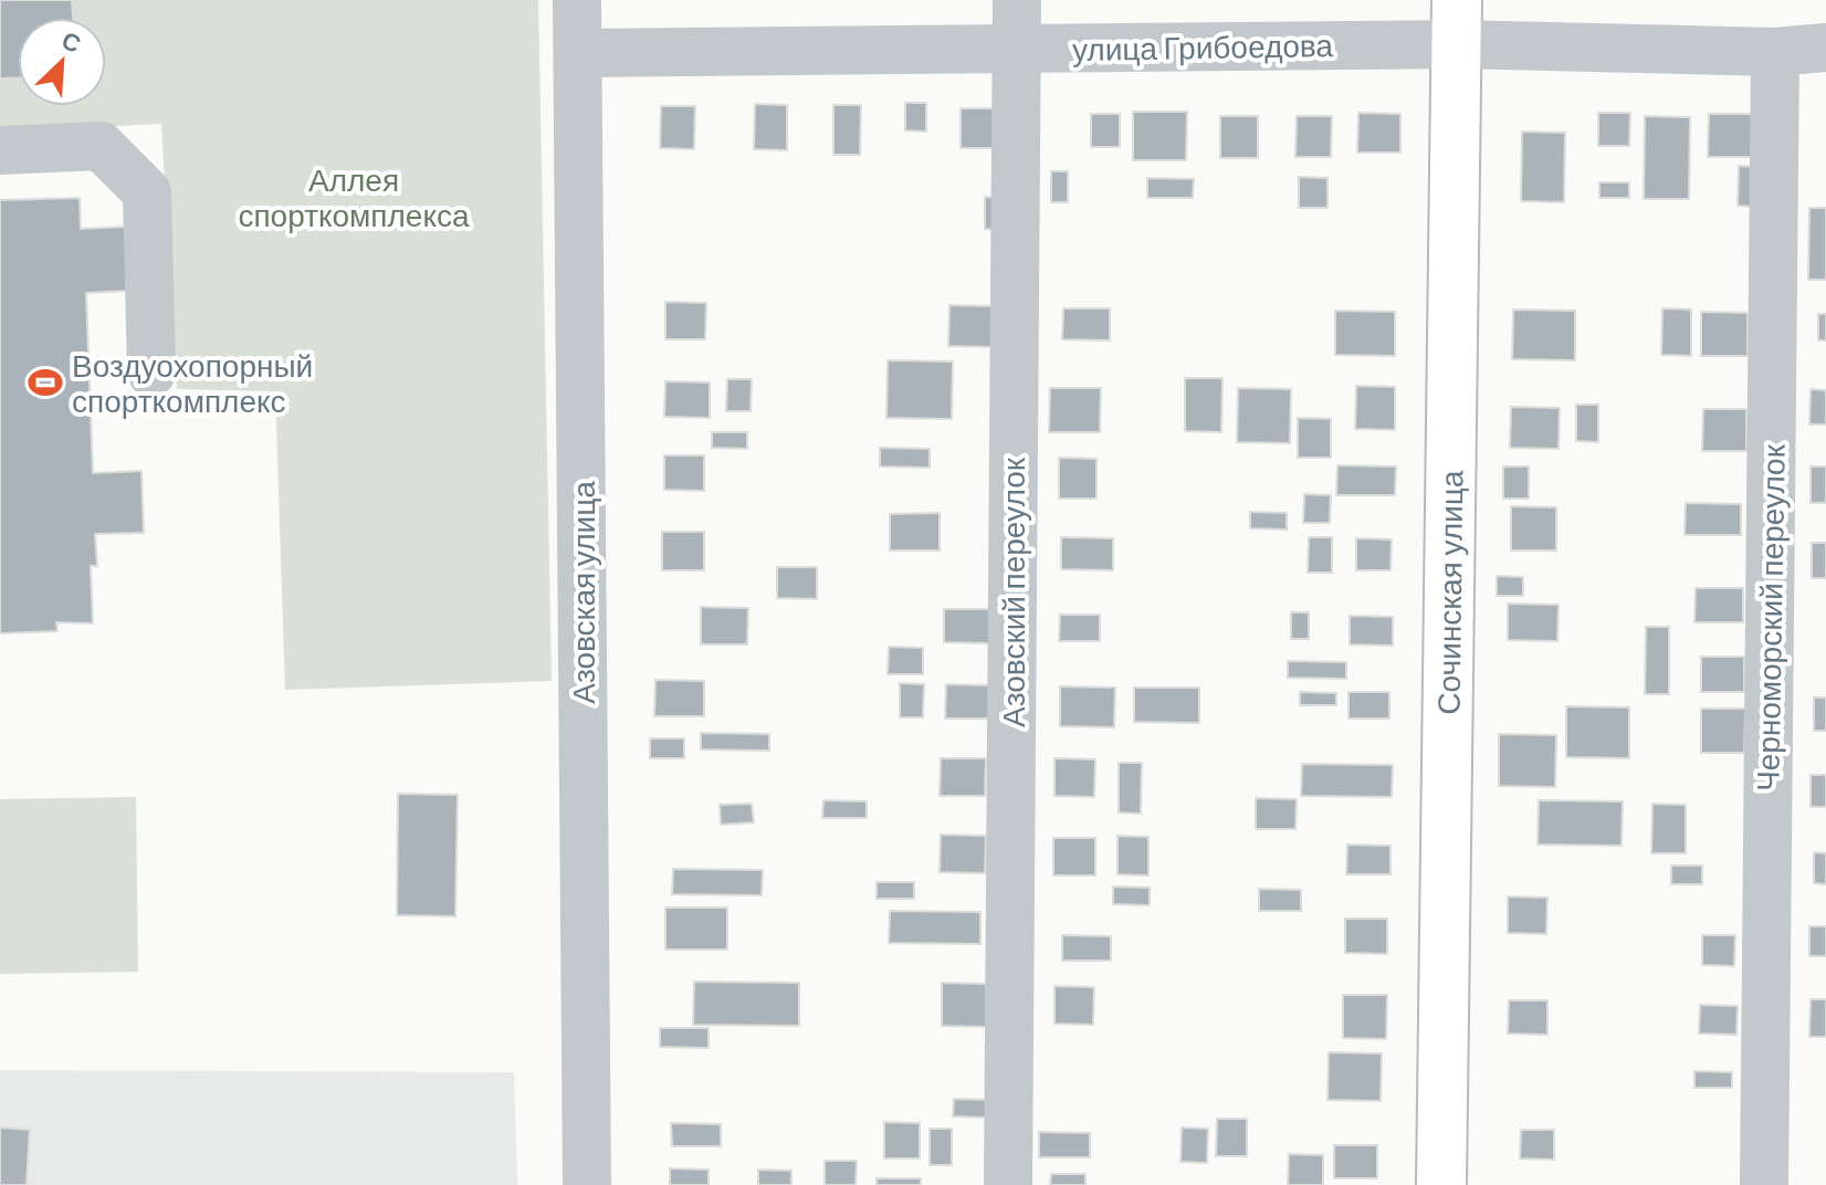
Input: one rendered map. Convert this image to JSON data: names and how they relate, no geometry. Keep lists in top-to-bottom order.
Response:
{
  "streets": {
    "main road": ["Сочинская улица"],
    "lane": [
      "улица Грибоедова",
      "Азовская улица",
      "Азовский переулок",
      "Черноморский переулок"
    ]
  },
  "crossings": [
    ["улица Грибоедова", "Азовская улица"],
    ["улица Грибоедова", "Азовский переулок"],
    ["улица Грибоедова", "Сочинская улица"],
    ["улица Грибоедова", "Черноморский переулок"]
  ],
  "parks": ["Аллея спорткомплекса"],
  "places": {
    "sports": ["Воздуохопорный спорткомплекс"]
  },
  "north": "top right"
}
